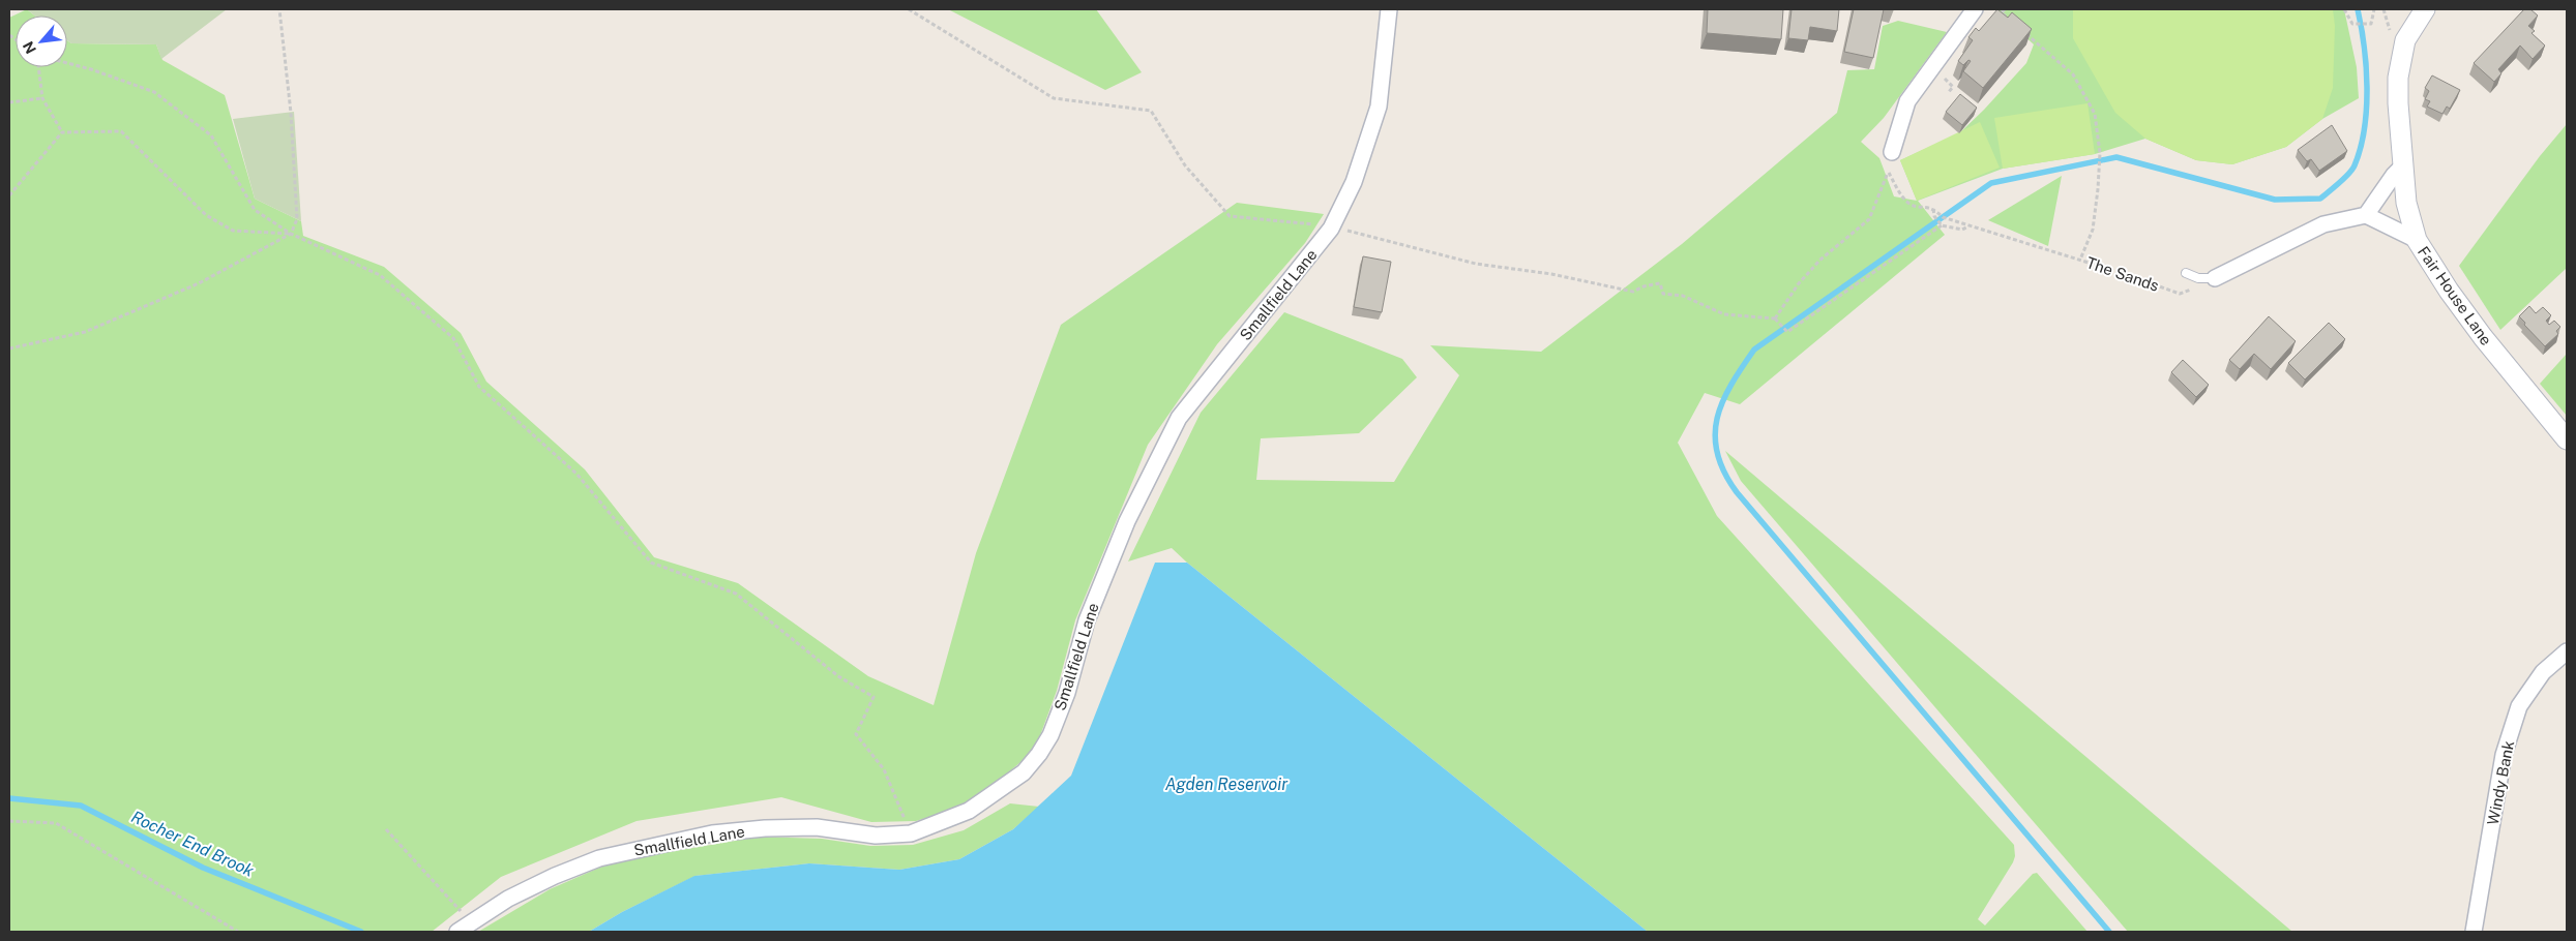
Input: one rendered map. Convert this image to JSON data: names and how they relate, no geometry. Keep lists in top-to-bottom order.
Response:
{
  "streets": {
    "street": ["Smallfield Lane", "Fair House Lane", "Windy Bank"],
    "path": ["The Sands"]
  },
  "water": ["Agden Reservoir", "Rocher End Brook"],
  "north": "bottom left"
}
